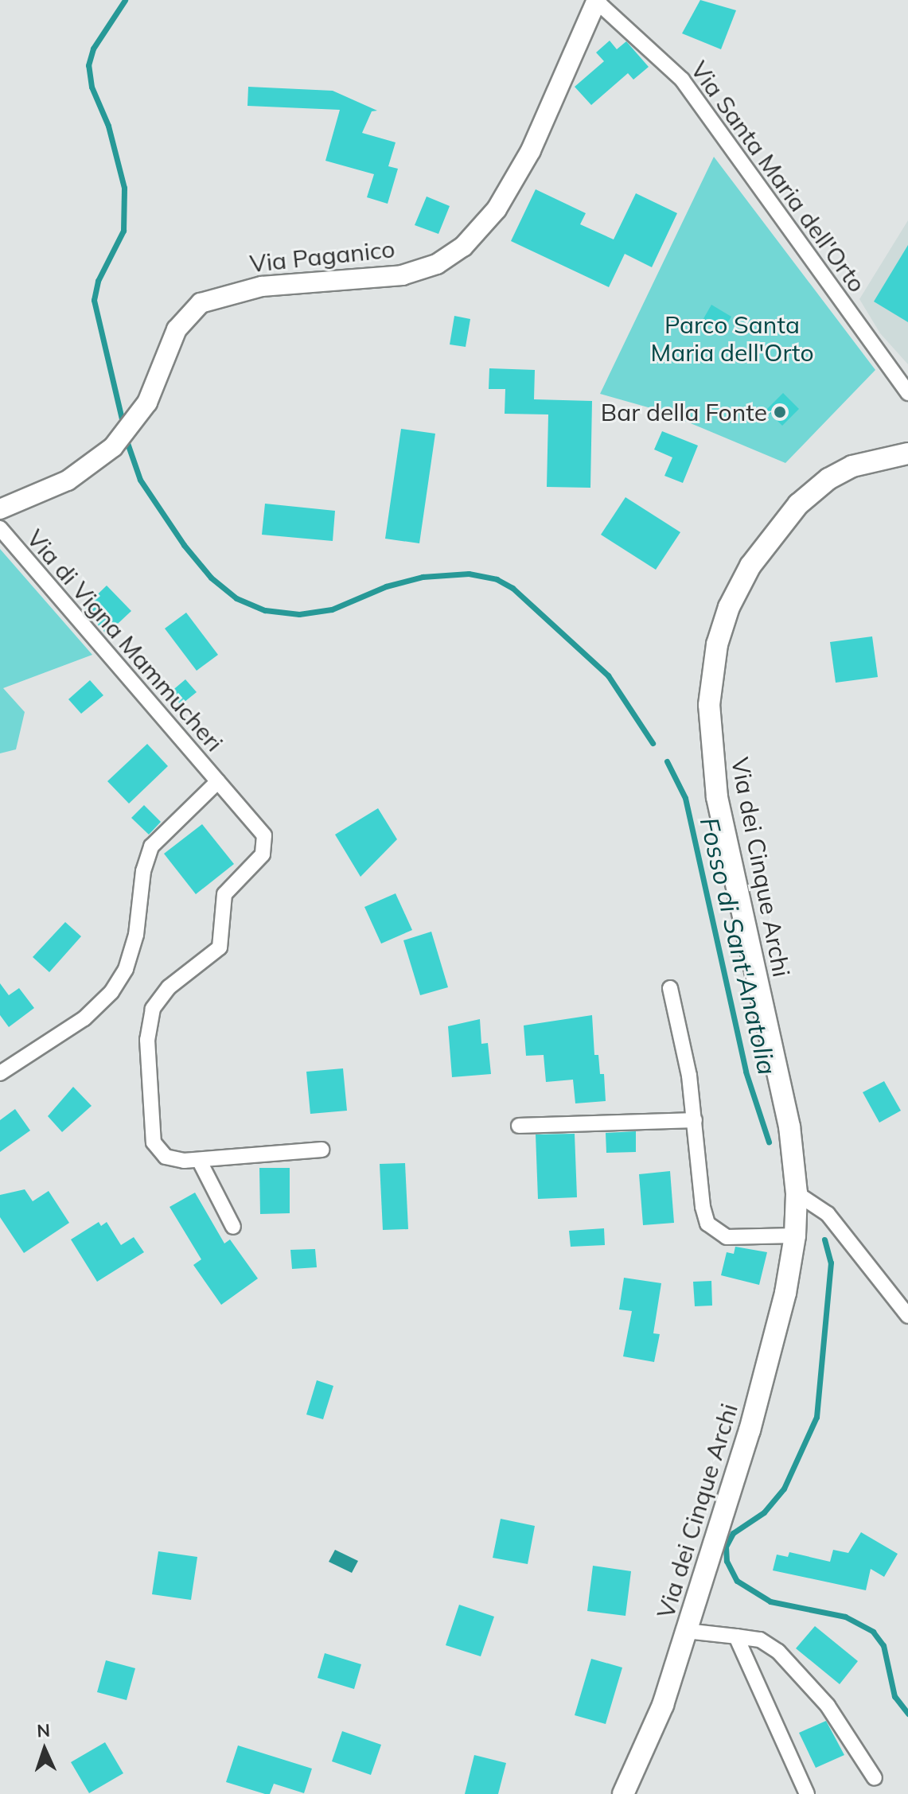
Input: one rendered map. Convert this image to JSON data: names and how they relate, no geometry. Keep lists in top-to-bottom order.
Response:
{
  "streets": {
    "main road": ["Via dei Cinque Archi"],
    "street": ["Via Santa Maria dell'Orto", "Via Paganico", "Via di Vigna Mammucheri"]
  },
  "crossings": [
    ["Via Santa Maria dell'Orto", "Via Paganico"]
  ],
  "water": ["Fosso di Sant'Anatolia"],
  "parks": ["Parco Santa Maria dell'Orto"],
  "places": ["Bar della Fonte"],
  "north": "top"
}
